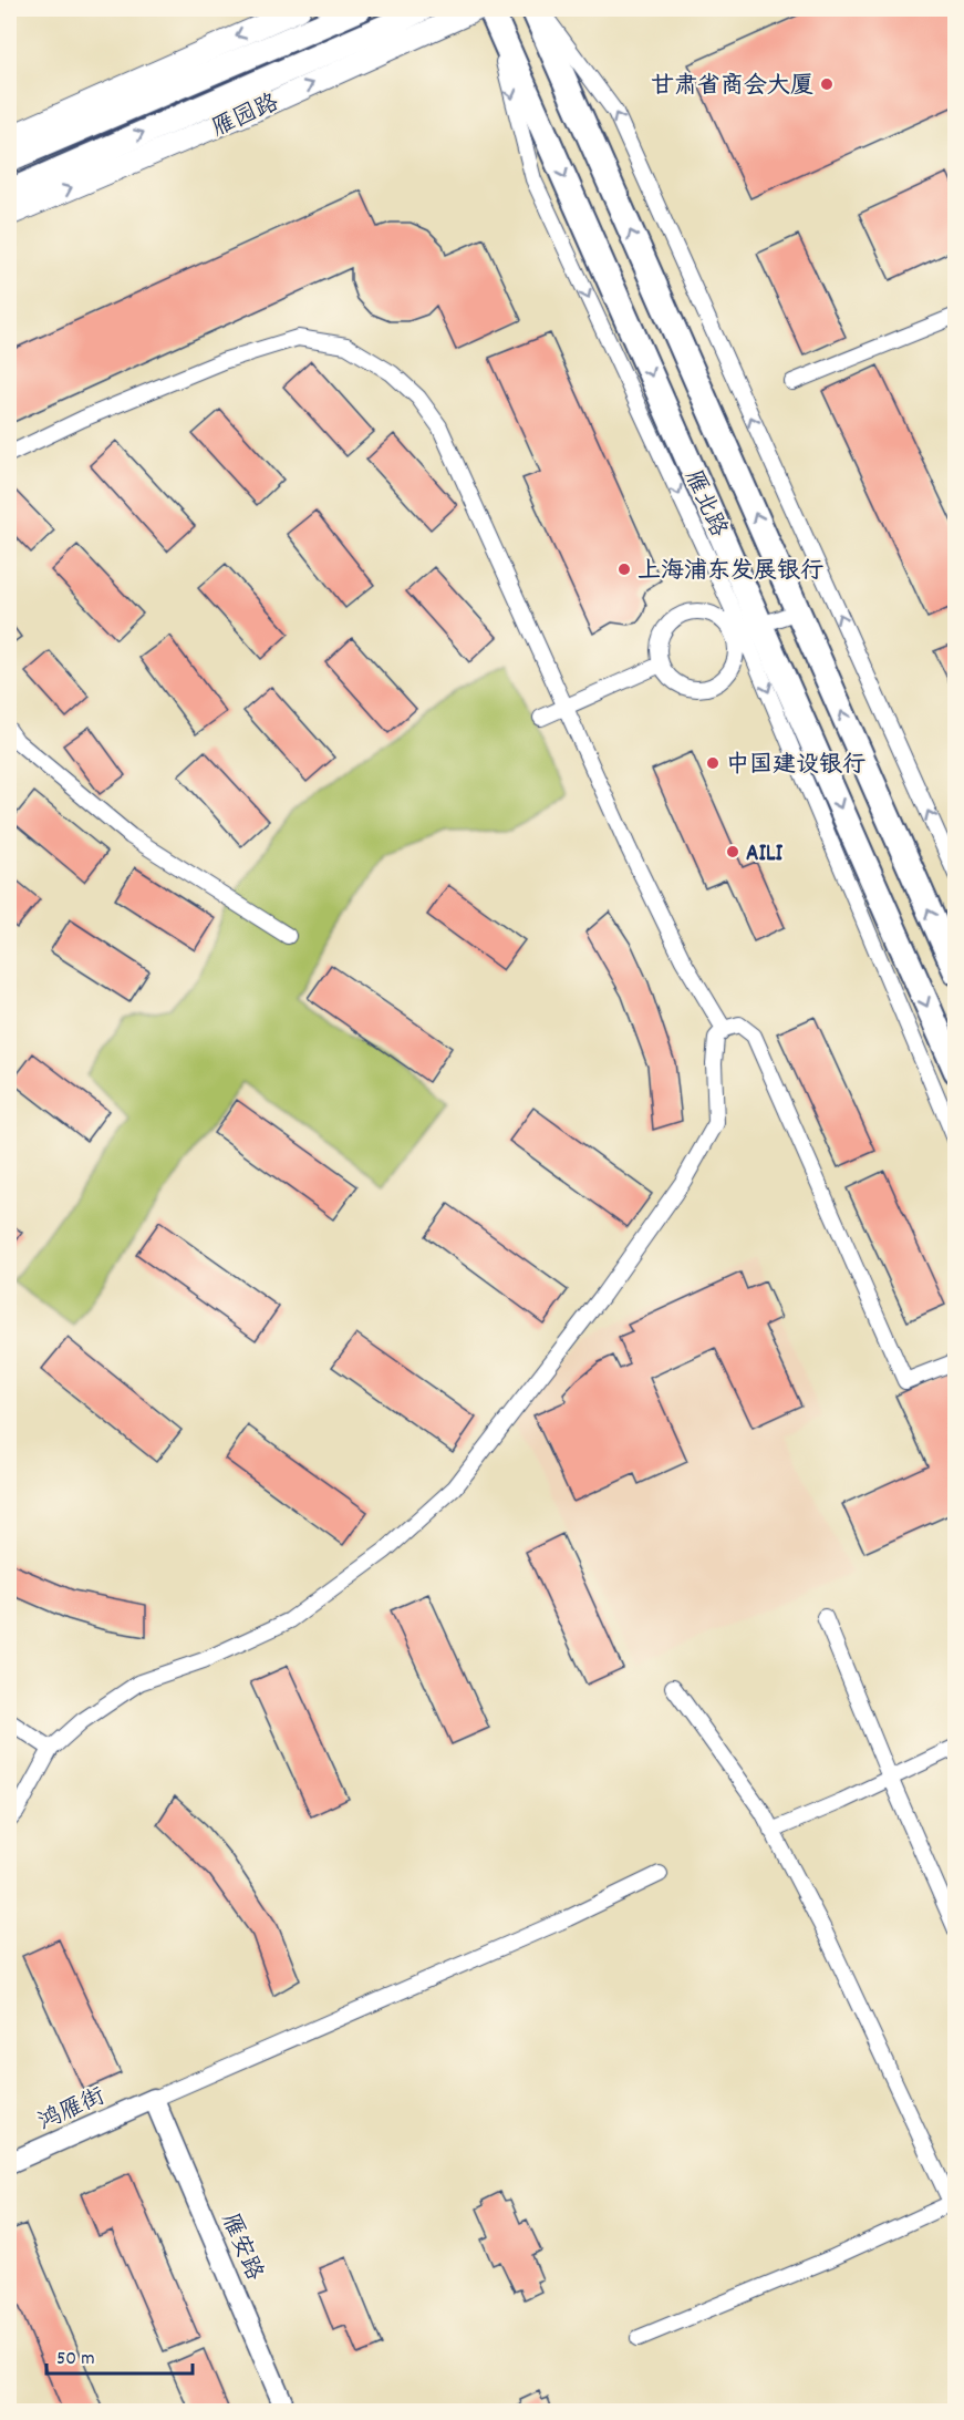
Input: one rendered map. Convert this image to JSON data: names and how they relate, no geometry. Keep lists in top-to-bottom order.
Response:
{
  "streets": {
    "main road": ["雁园路", "雁北路"],
    "street": ["鸿雁街", "雁安路"]
  },
  "crossings": [
    ["鸿雁街", "雁安路"]
  ],
  "places": [
    "甘肃省商会大厦",
    "上海浦东发展银行",
    "中国建设银行",
    "AILI"
  ],
  "scale_bar": "50 m"
}
